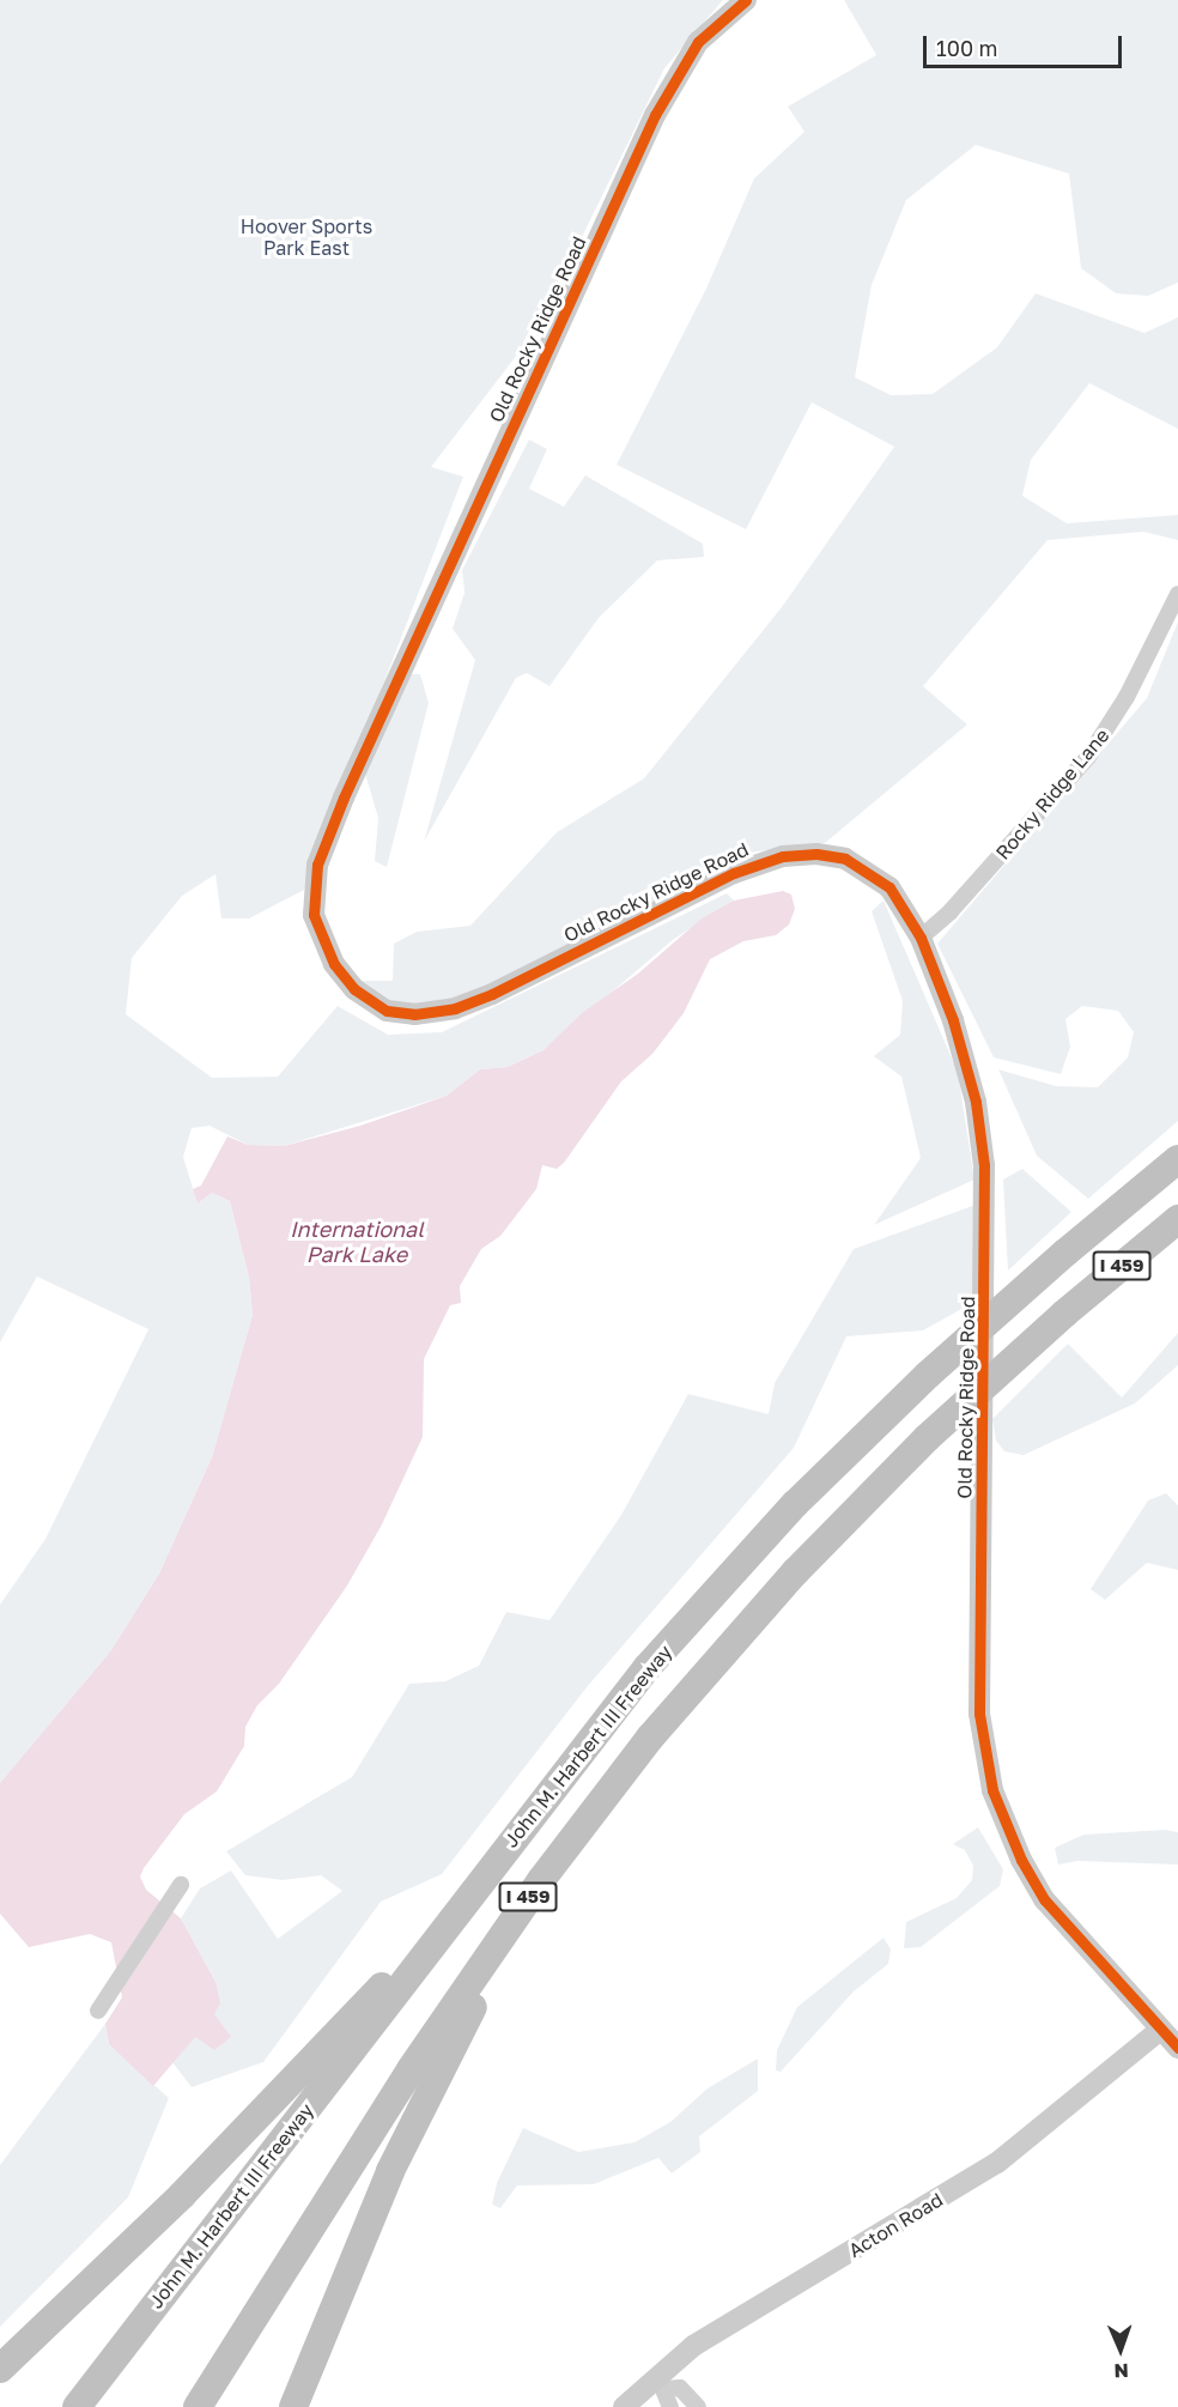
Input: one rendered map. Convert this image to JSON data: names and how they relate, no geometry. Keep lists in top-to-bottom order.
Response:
{
  "streets": {
    "highway": ["I 459", "John M. Harbert III Freeway"],
    "street": ["Old Rocky Ridge Road", "Rocky Ridge Lane", "Acton Road"]
  },
  "crossings": [
    ["Old Rocky Ridge Road", "Rocky Ridge Lane"],
    ["Old Rocky Ridge Road", "Acton Road"]
  ],
  "water": ["International Park Lake"],
  "parks": ["Hoover Sports Park East"],
  "scale_bar": "100 m",
  "north": "bottom"
}
